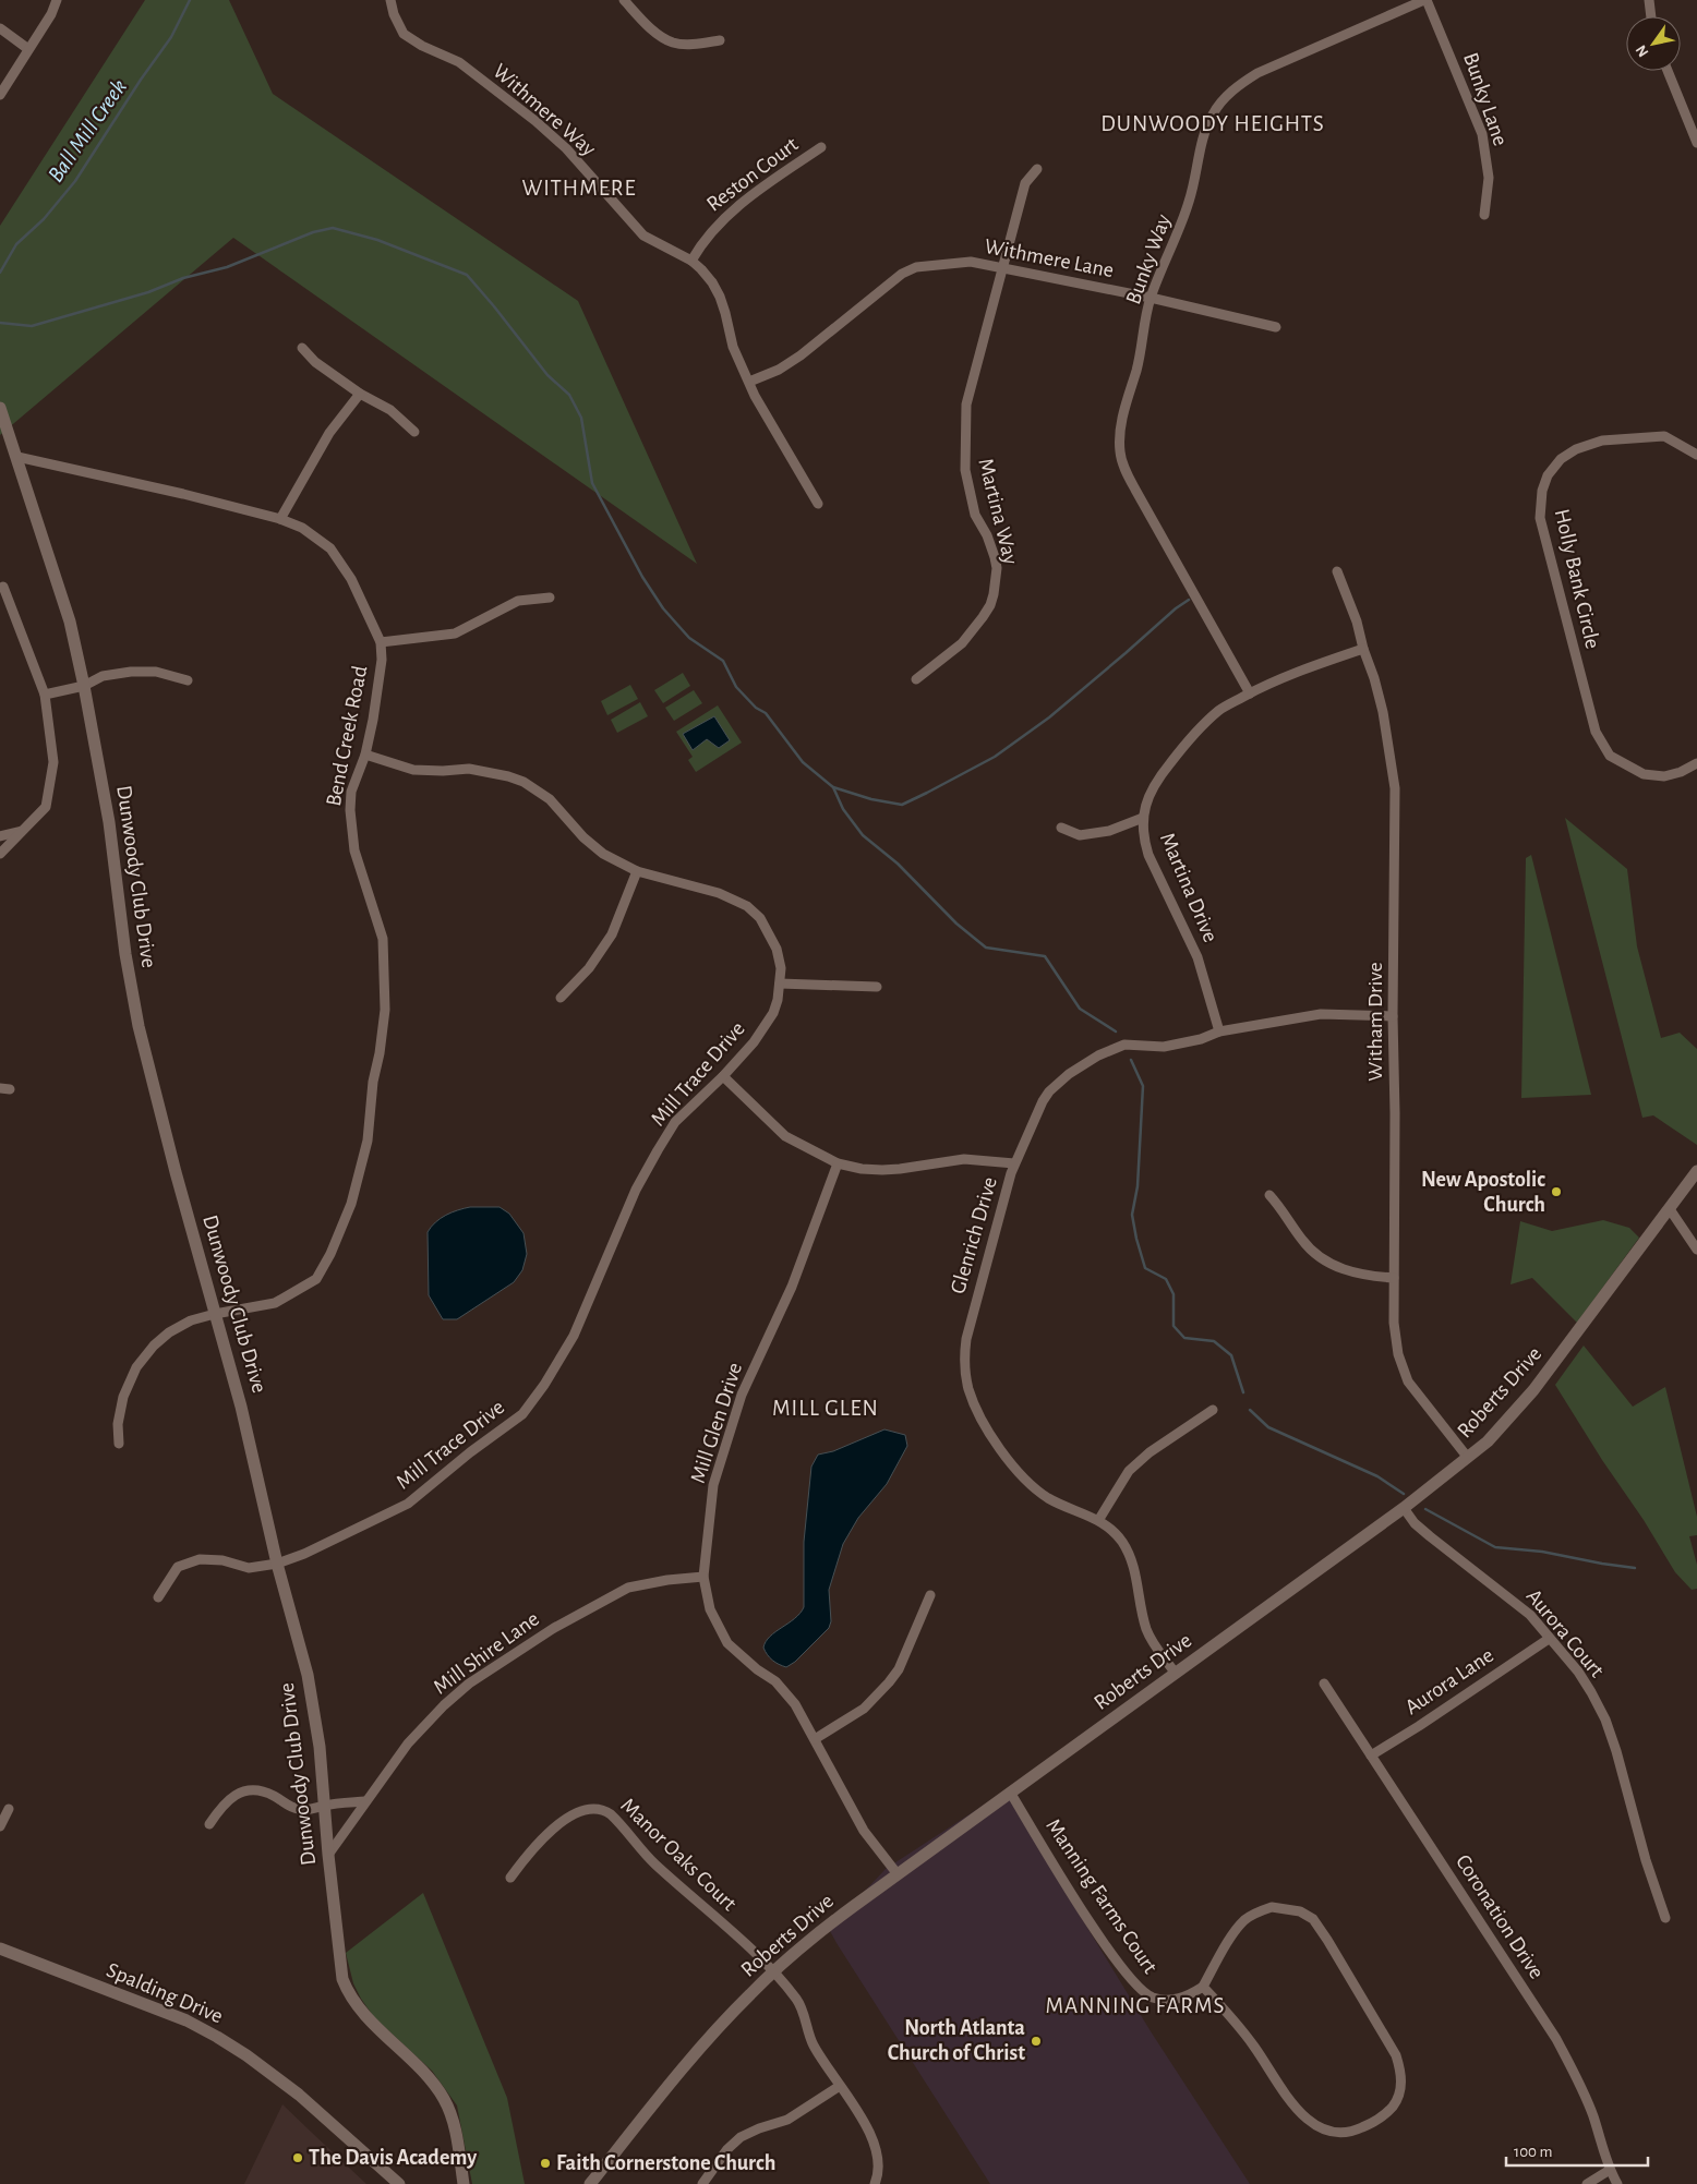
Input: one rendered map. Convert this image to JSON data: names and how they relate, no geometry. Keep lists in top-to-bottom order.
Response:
{
  "streets": {
    "street": [
      "Bunky Lane",
      "Withmere Way",
      "Reston Court",
      "Withmere Lane",
      "Bunky Way",
      "Martina Way",
      "Holly Bank Circle",
      "Bend Creek Road",
      "Dunwoody Club Drive",
      "Martina Drive",
      "Witham Drive",
      "Mill Trace Drive",
      "Glenrich Drive",
      "Roberts Drive",
      "Mill Glen Drive",
      "Aurora Court",
      "Mill Shire Lane",
      "Aurora Lane",
      "Manor Oaks Court",
      "Manning Farms Court",
      "Coronation Drive",
      "Spalding Drive"
    ]
  },
  "crossings": [
    ["Bunky Lane", "Bunky Way"],
    ["Withmere Way", "Reston Court"],
    ["Withmere Way", "Withmere Lane"],
    ["Withmere Lane", "Bunky Way"],
    ["Withmere Lane", "Martina Way"],
    ["Bunky Way", "Martina Drive"],
    ["Bend Creek Road", "Dunwoody Club Drive"],
    ["Bend Creek Road", "Mill Trace Drive"],
    ["Dunwoody Club Drive", "Mill Trace Drive"],
    ["Dunwoody Club Drive", "Mill Shire Lane"],
    ["Martina Drive", "Witham Drive"],
    ["Martina Drive", "Glenrich Drive"],
    ["Witham Drive", "Glenrich Drive"],
    ["Witham Drive", "Roberts Drive"],
    ["Glenrich Drive", "Roberts Drive"],
    ["Roberts Drive", "Mill Glen Drive"],
    ["Roberts Drive", "Aurora Court"],
    ["Roberts Drive", "Manor Oaks Court"],
    ["Roberts Drive", "Manning Farms Court"],
    ["Mill Glen Drive", "Mill Shire Lane"],
    ["Aurora Court", "Aurora Lane"],
    ["Aurora Lane", "Coronation Drive"]
  ],
  "districts": [
    "DUNWOODY HEIGHTS",
    "WITHMERE",
    "MILL GLEN",
    "MANNING FARMS"
  ],
  "water": ["Ball Mill Creek"],
  "places": [
    "New Apostolic Church",
    "North Atlanta Church of Christ",
    "The Davis Academy",
    "Faith Cornerstone Church"
  ],
  "scale_bar": "100 m",
  "north": "bottom left"
}
